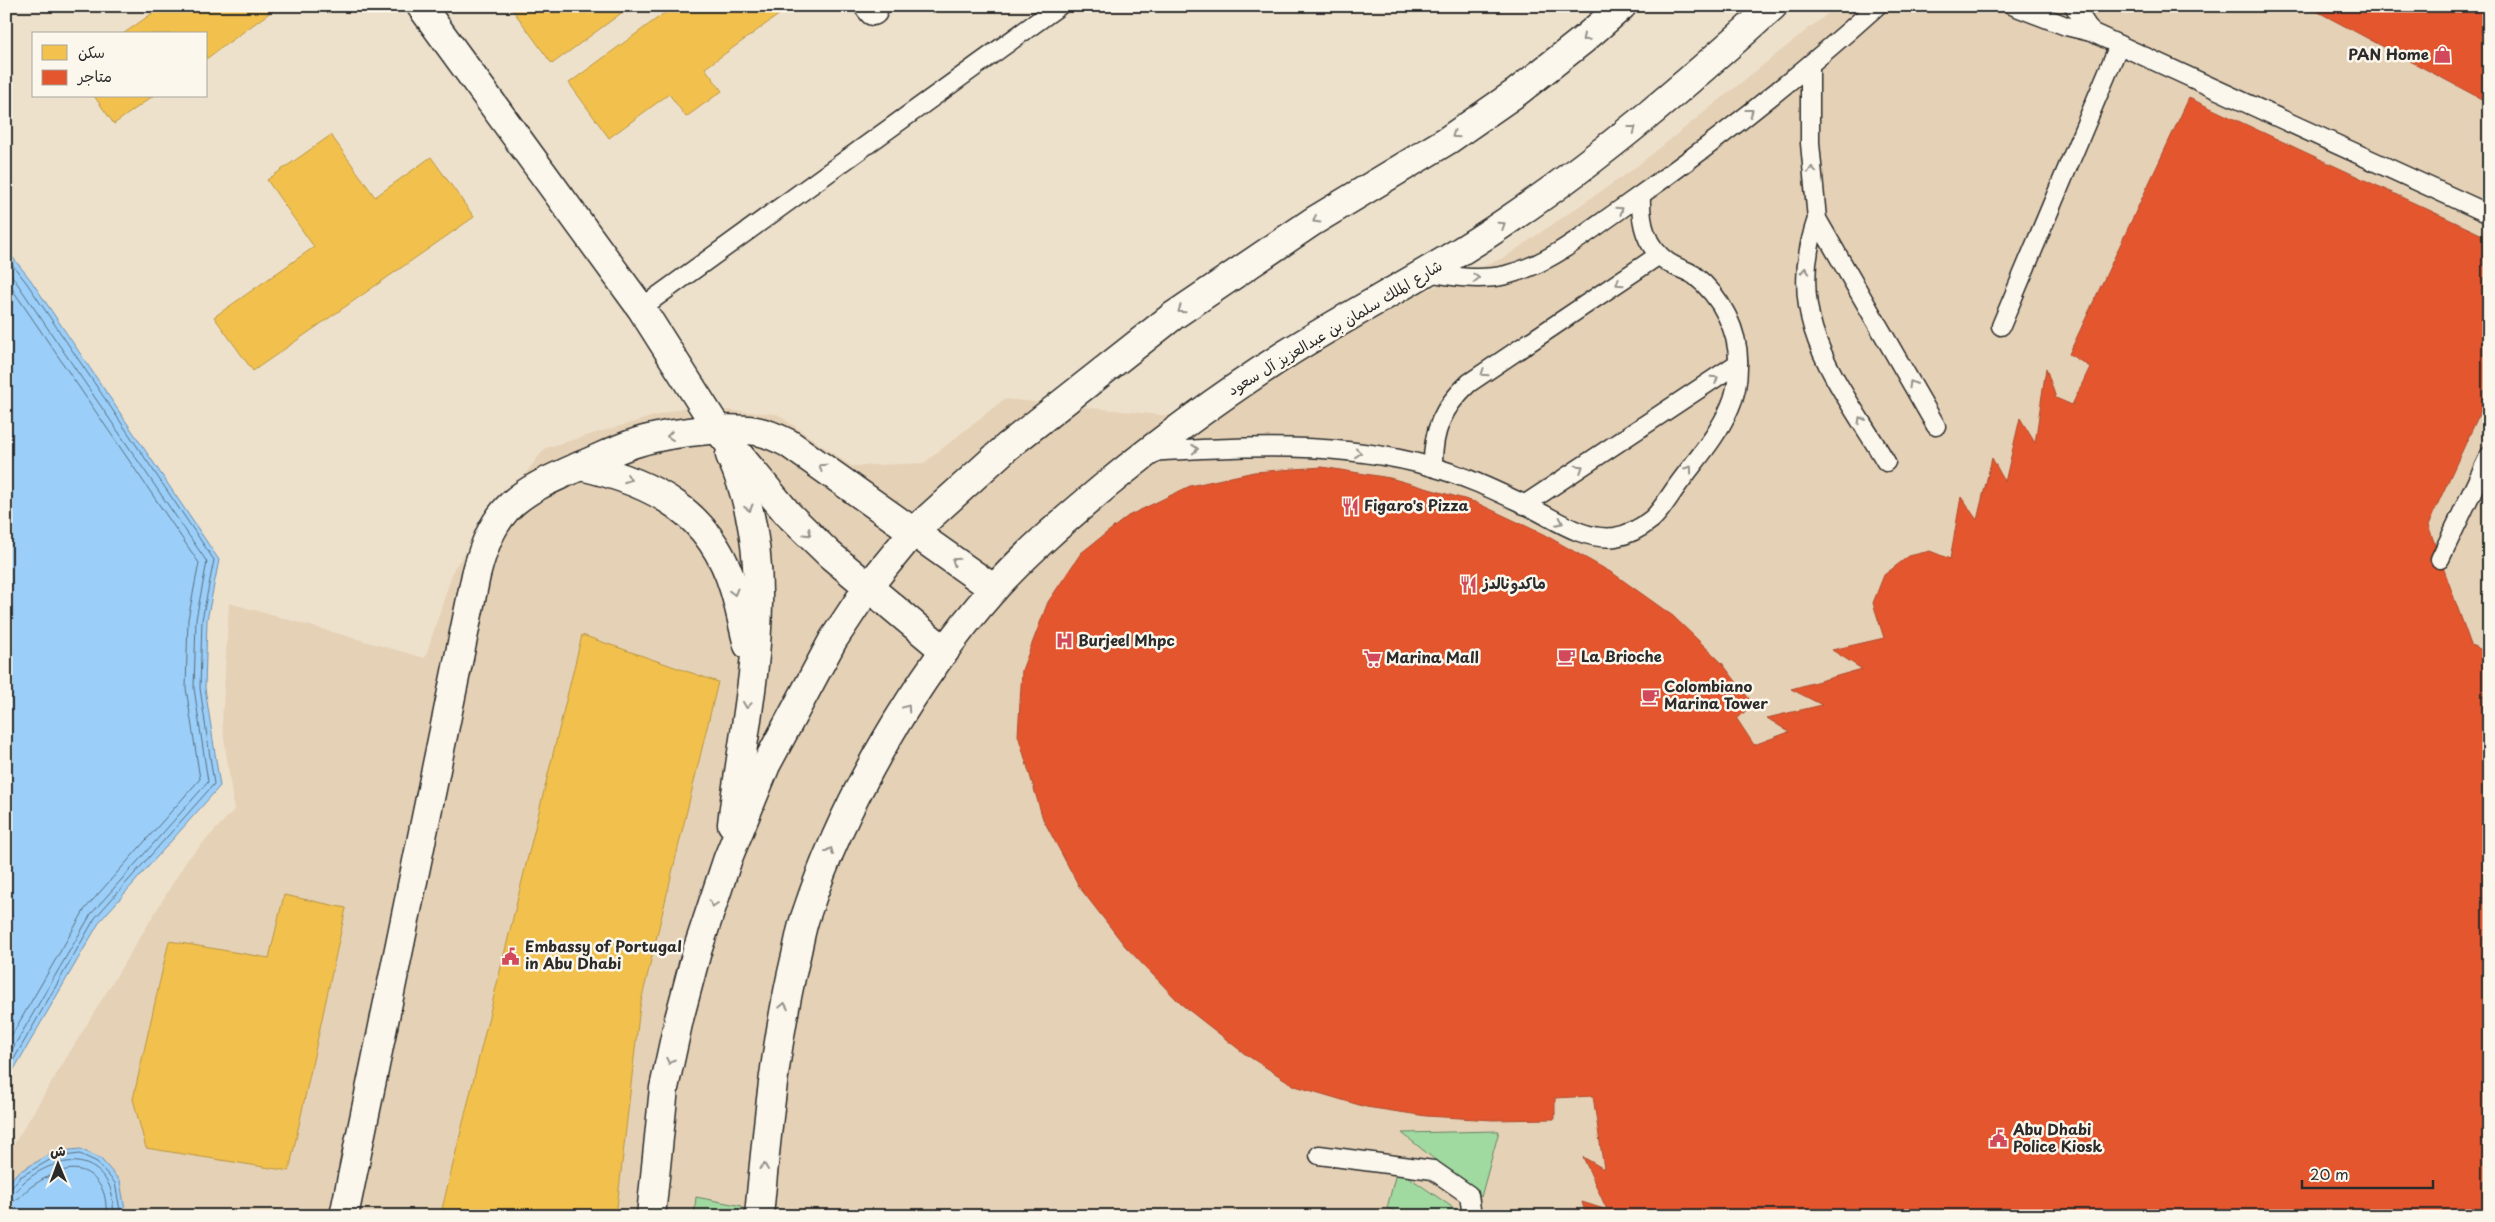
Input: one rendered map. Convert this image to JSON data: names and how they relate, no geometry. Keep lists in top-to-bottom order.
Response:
{
  "streets": {
    "street": ["شارع الملك سلمان بن عبدالعزيز آل سعود"]
  },
  "places": {
    "shop": ["PAN Home"],
    "restaurant": ["Figaro's Pizza", "ماكدونالدز"],
    "hospital": ["Burjeel Mhpc"],
    "cafe": ["La Brioche", "Colombiano Marina Tower"],
    "supermarket": ["Marina Mall"],
    "public building": ["Embassy of Portugal in Abu Dhabi", "Abu Dhabi Police Kiosk"]
  },
  "legend": ["سكن", "متاجر"],
  "scale_bar": "20 m",
  "north": "top"
}
